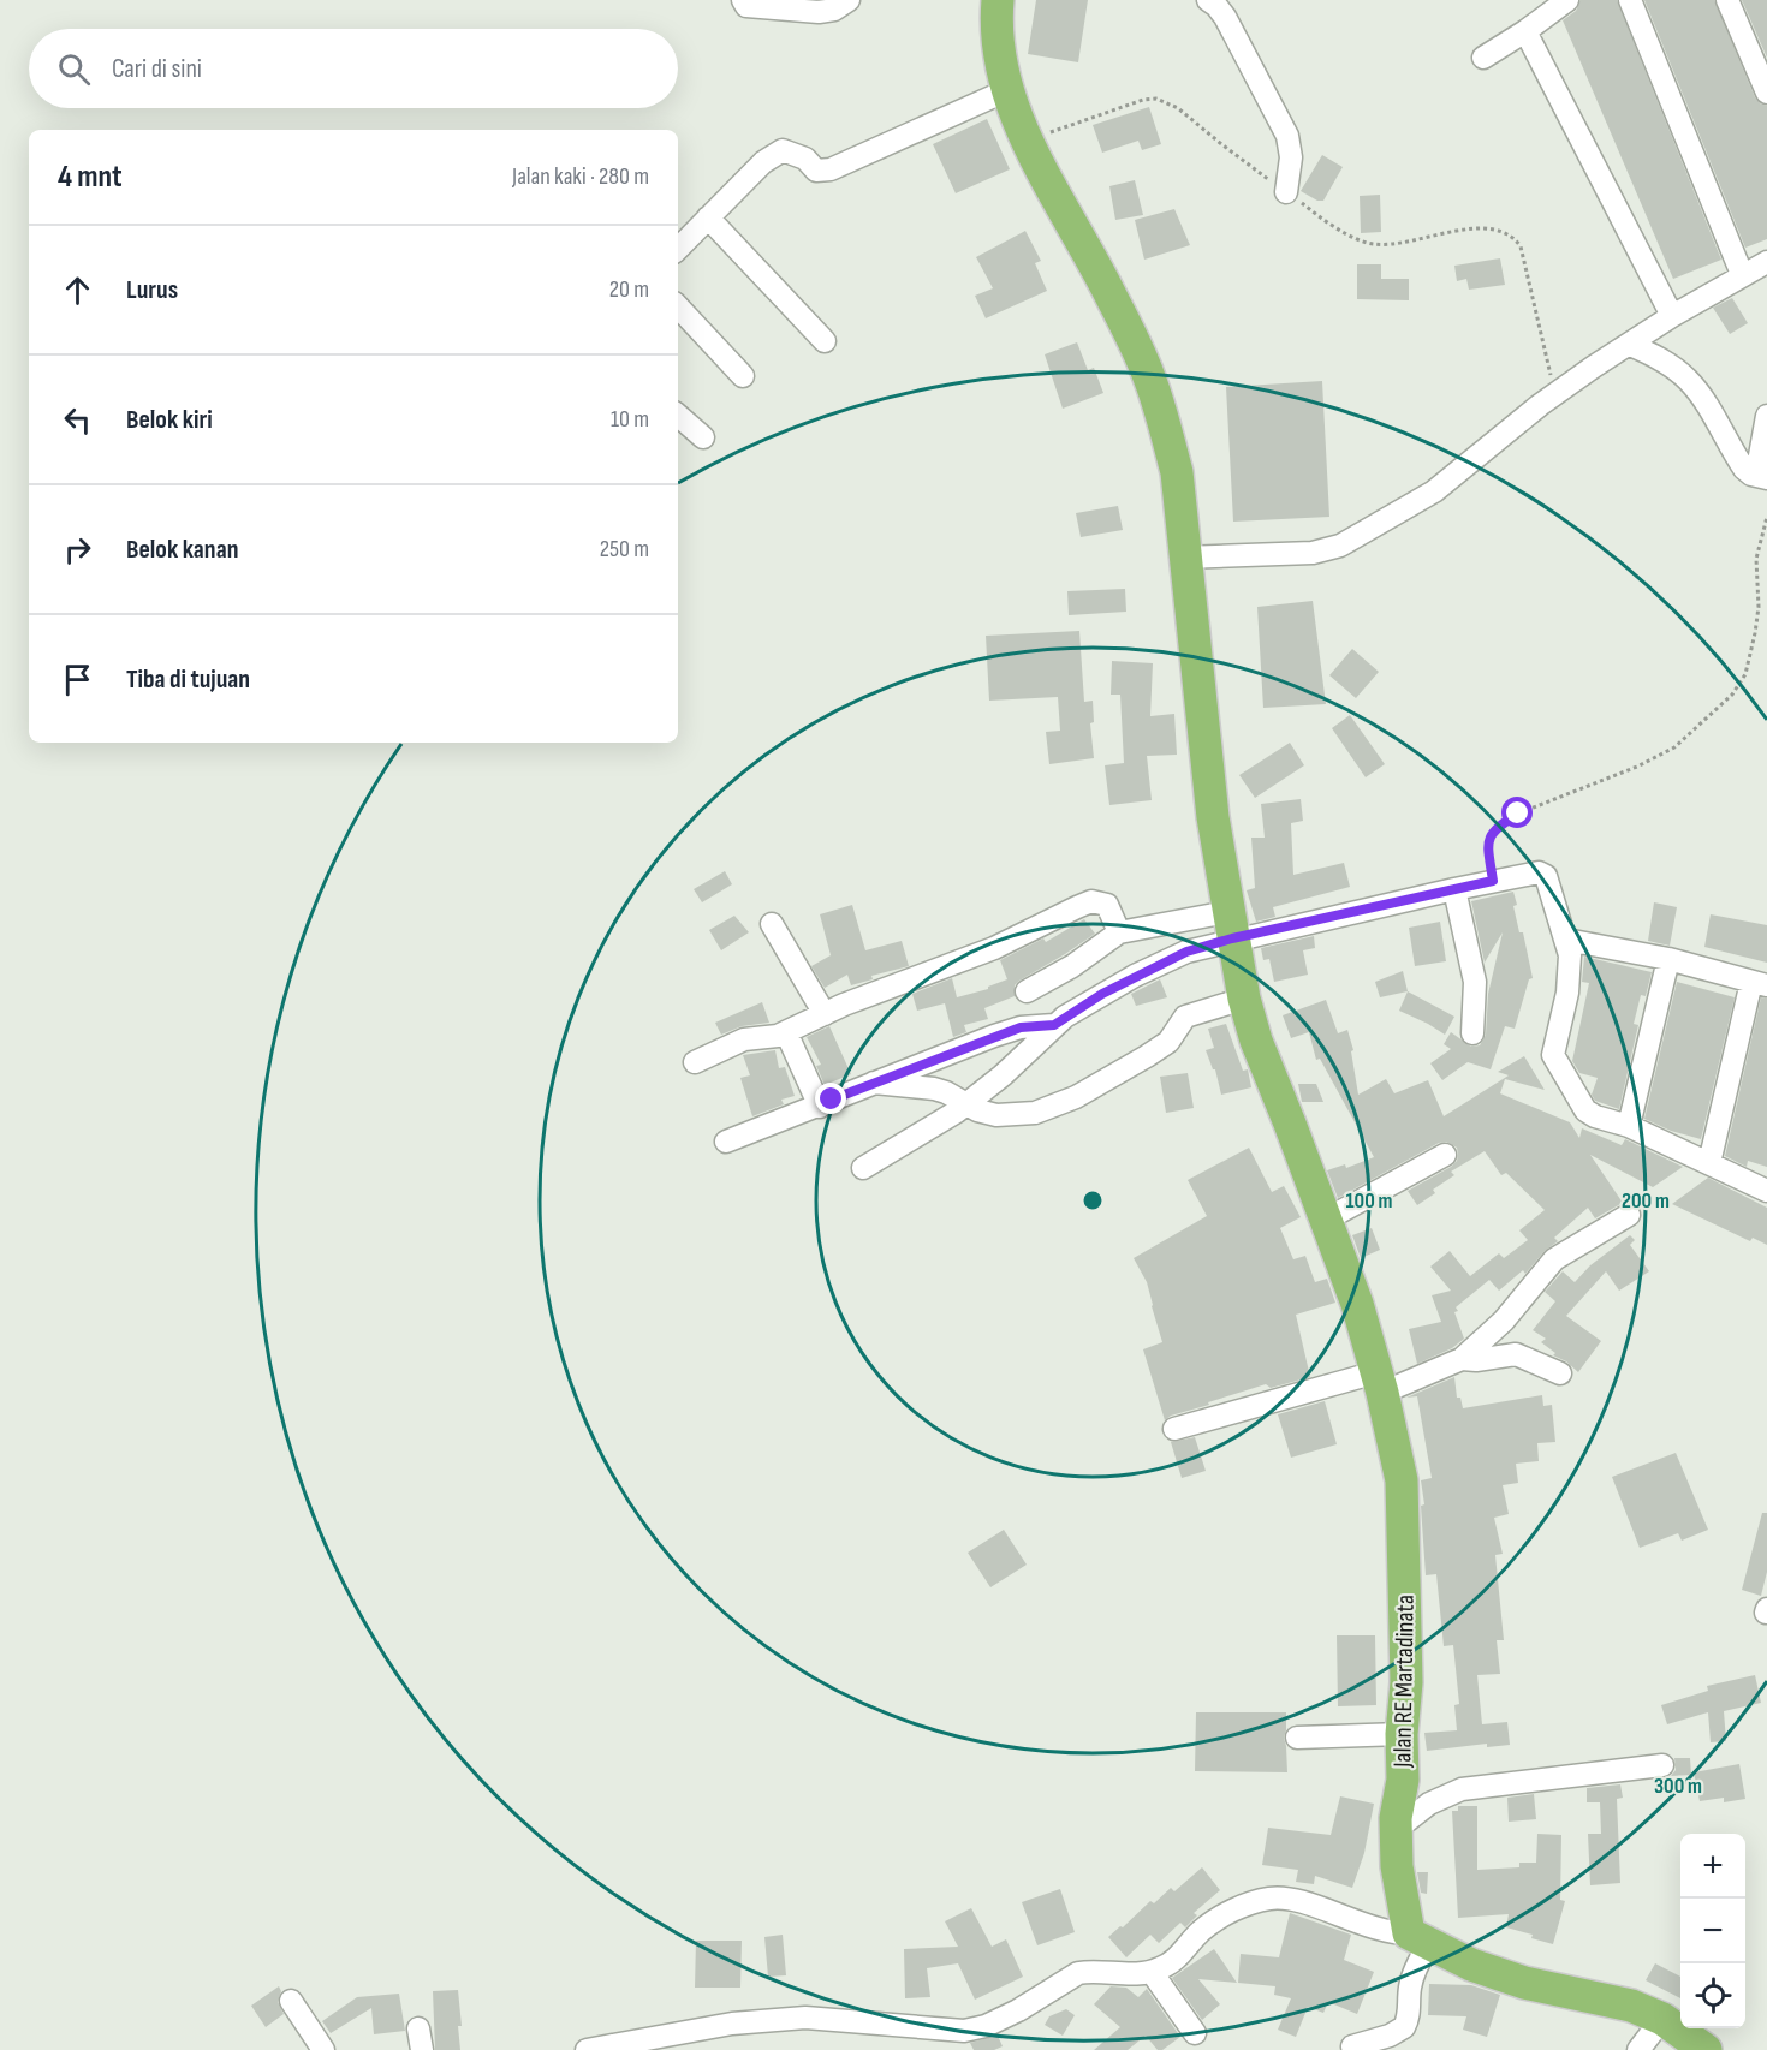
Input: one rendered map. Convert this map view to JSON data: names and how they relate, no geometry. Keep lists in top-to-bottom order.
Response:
{
  "streets": {
    "highway": ["Jalan RE Martadinata"]
  },
  "page": {
    "search": "Cari di sini",
    "heading": ["4 mnt", "Jalan kaki · 280 m"],
    "list": [
      ["Lurus", "20 m"],
      ["Belok kiri", "10 m"],
      ["Belok kanan", "250 m"],
      "Tiba di tujuan"
    ],
    "map_buttons": ["+", "−"]
  },
  "rings": ["100 m", "200 m", "300 m"]
}
